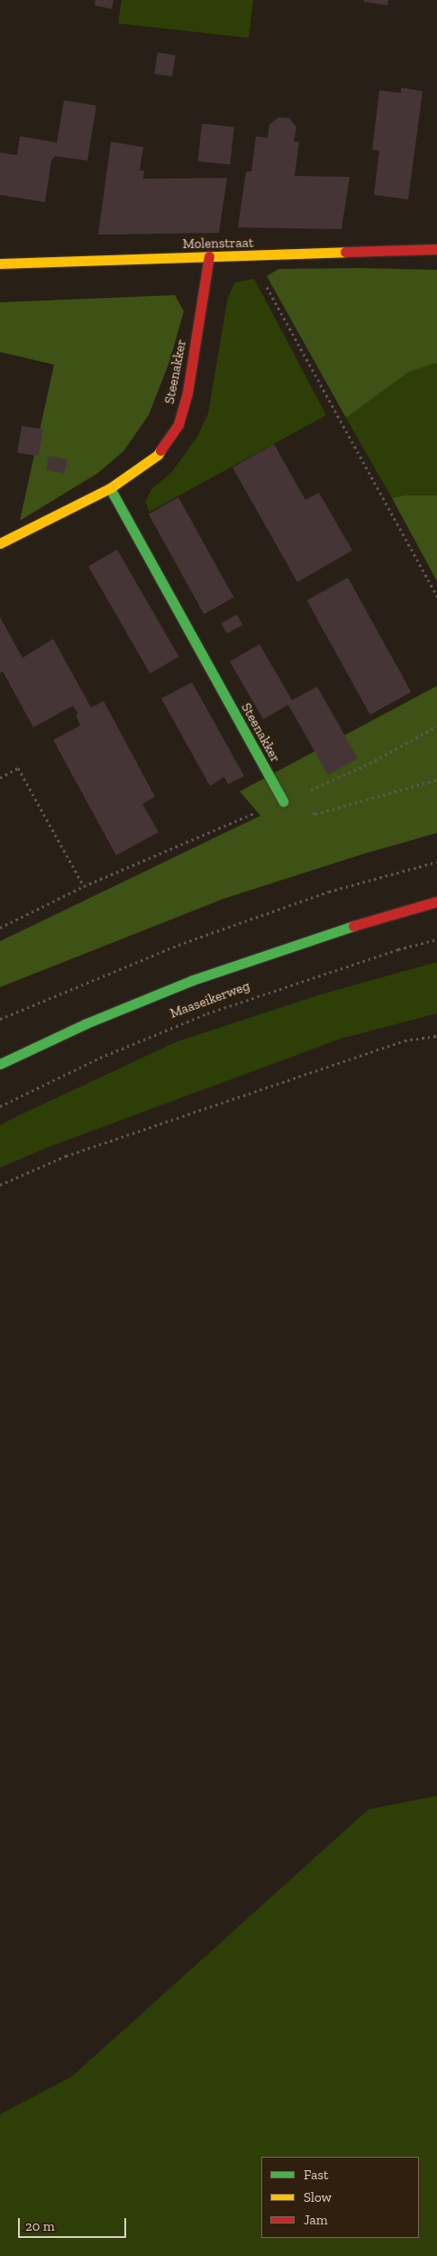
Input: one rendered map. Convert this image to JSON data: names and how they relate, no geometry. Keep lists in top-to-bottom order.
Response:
{
  "streets": {
    "street": ["Molenstraat", "Steenakker", "Maaseikerweg"]
  },
  "crossings": [
    ["Molenstraat", "Steenakker"]
  ],
  "legend": ["Fast", "Slow", "Jam"],
  "scale_bar": "20 m"
}
